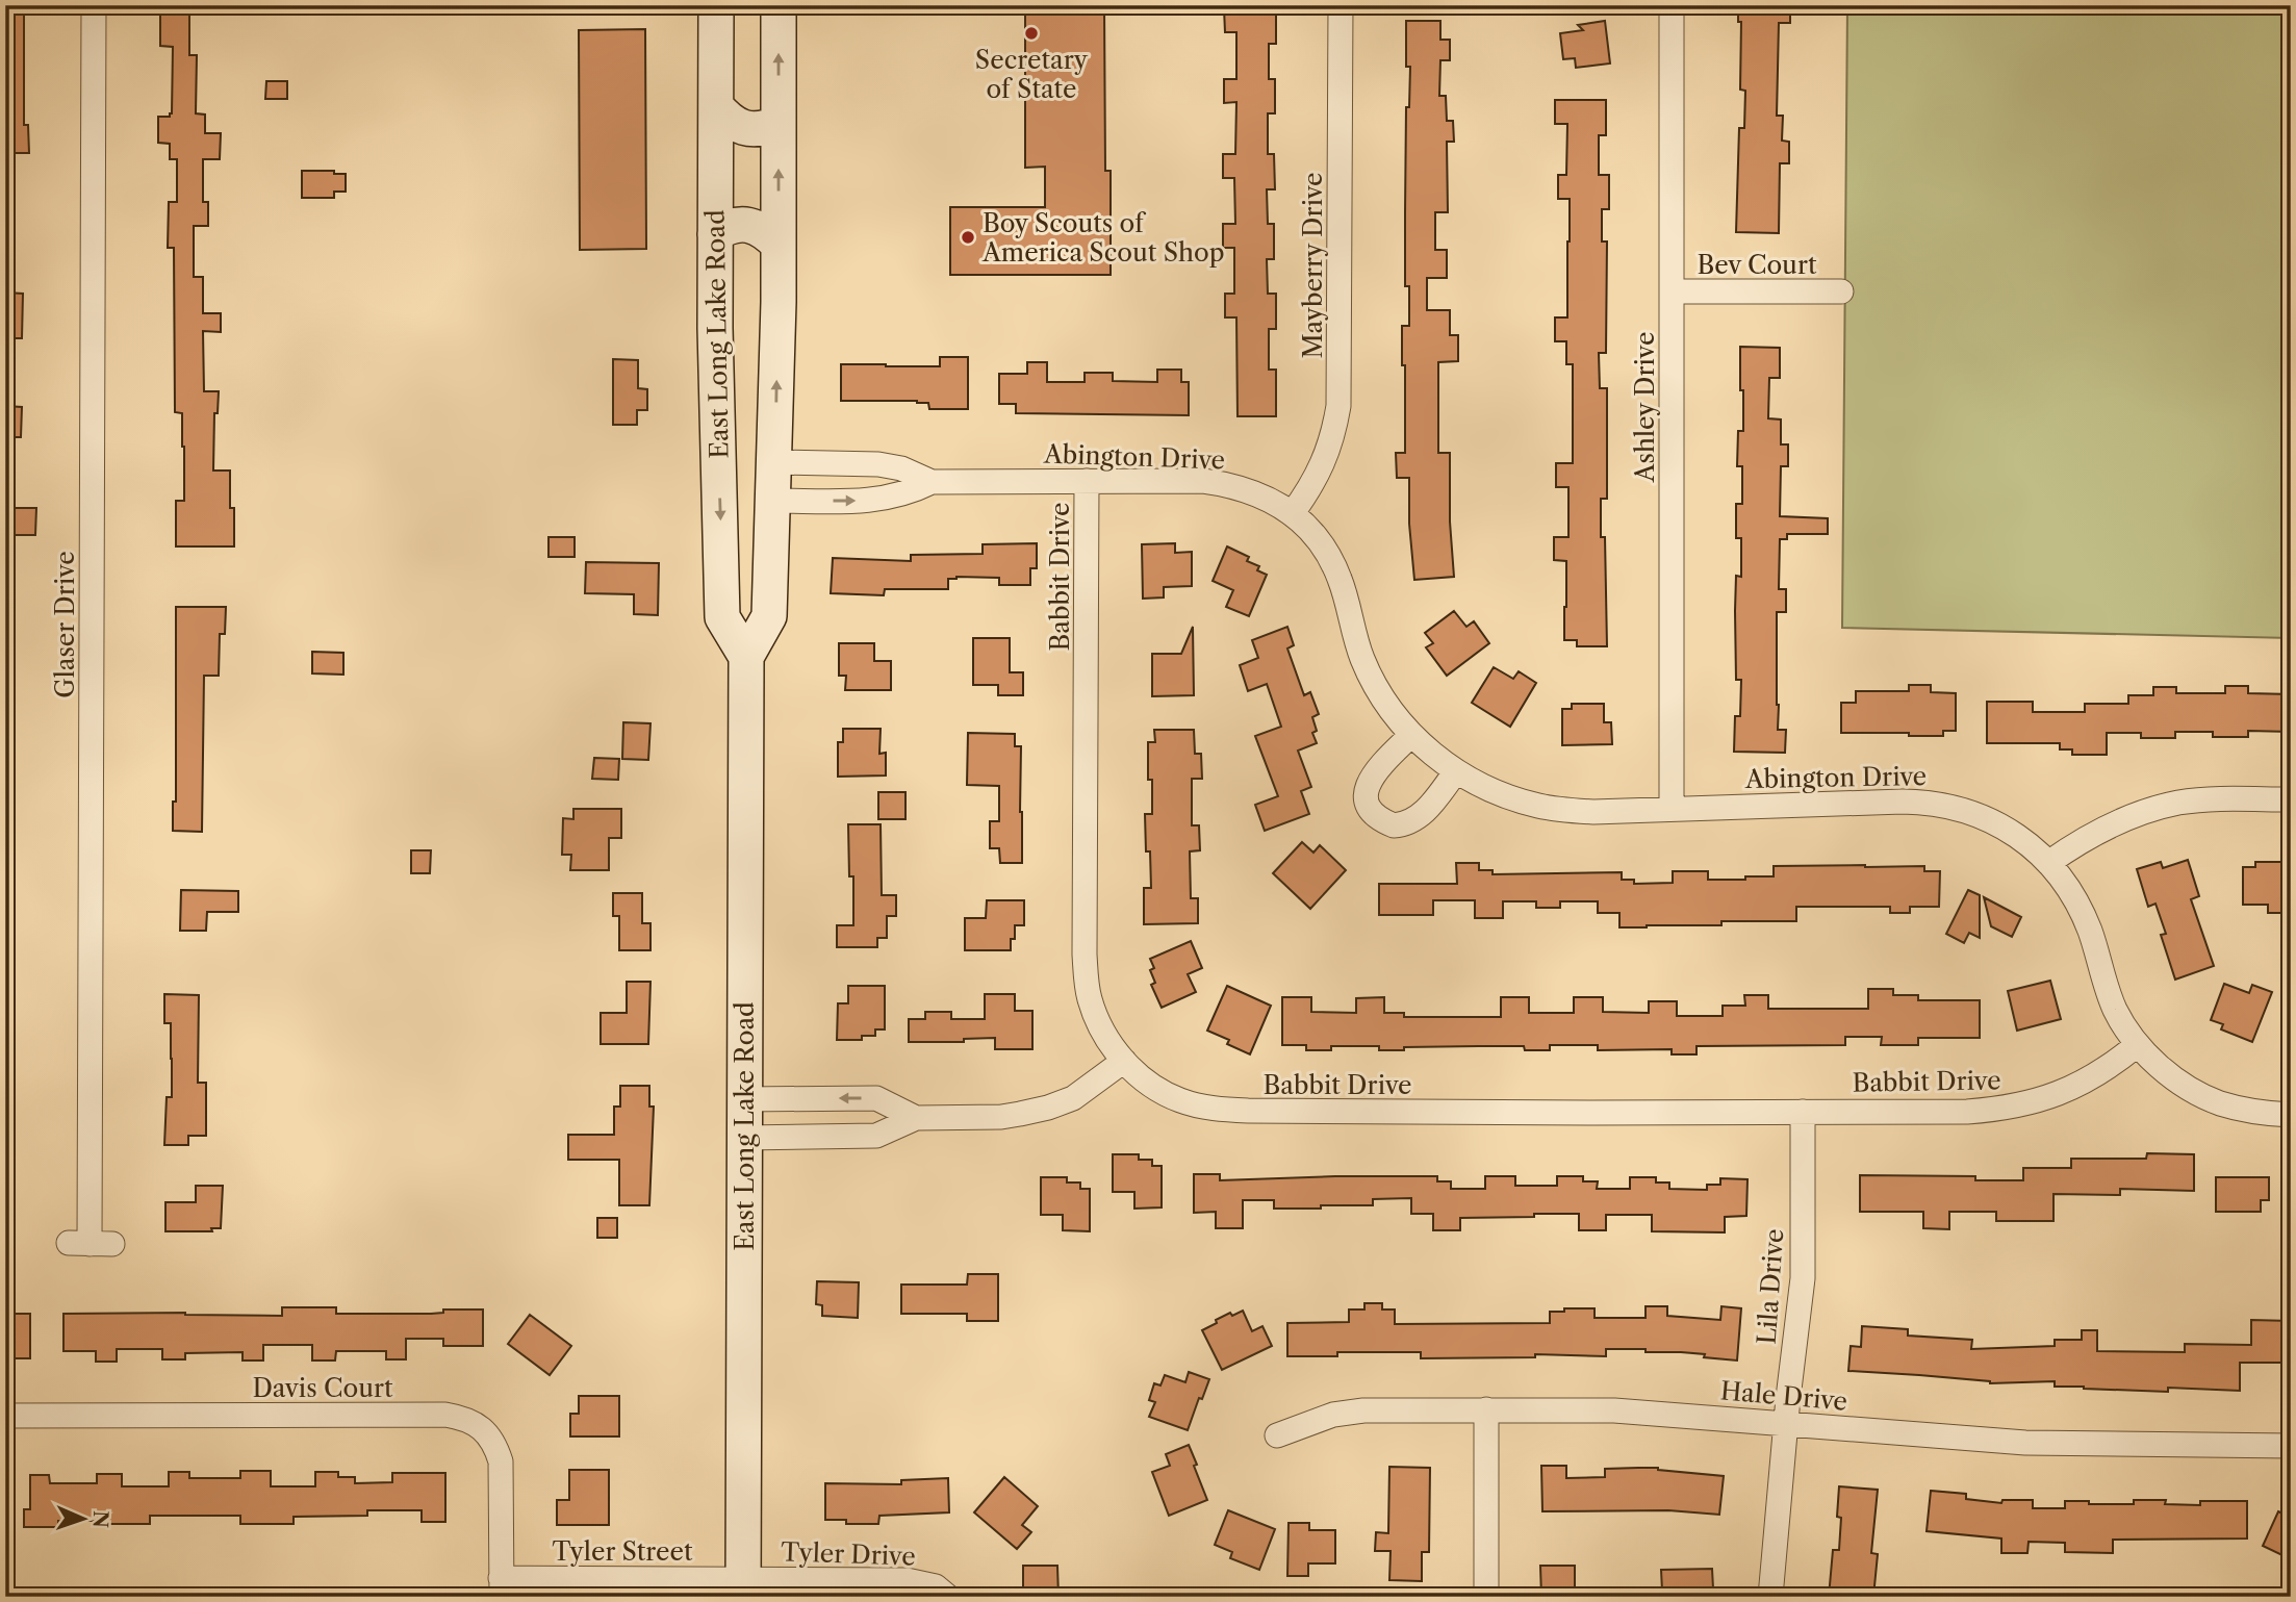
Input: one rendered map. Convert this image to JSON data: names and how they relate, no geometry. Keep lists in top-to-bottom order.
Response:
{
  "streets": {
    "main road": ["East Long Lake Road"],
    "street": [
      "Bev Court",
      "Mayberry Drive",
      "Ashley Drive",
      "Abington Drive",
      "Babbit Drive",
      "Glaser Drive",
      "Lila Drive",
      "Davis Court",
      "Hale Drive",
      "Tyler Street",
      "Tyler Drive"
    ]
  },
  "crossings": [
    ["Bev Court", "Ashley Drive"],
    ["Mayberry Drive", "Abington Drive"],
    ["East Long Lake Road", "Tyler Street"],
    ["East Long Lake Road", "Tyler Drive"],
    ["Ashley Drive", "Abington Drive"],
    ["Abington Drive", "Babbit Drive"],
    ["Babbit Drive", "Lila Drive"],
    ["Lila Drive", "Hale Drive"],
    ["Davis Court", "Tyler Street"],
    ["Tyler Street", "Tyler Drive"]
  ],
  "places": ["Secretary of State", "Boy Scouts of America Scout Shop"],
  "north": "right"
}
